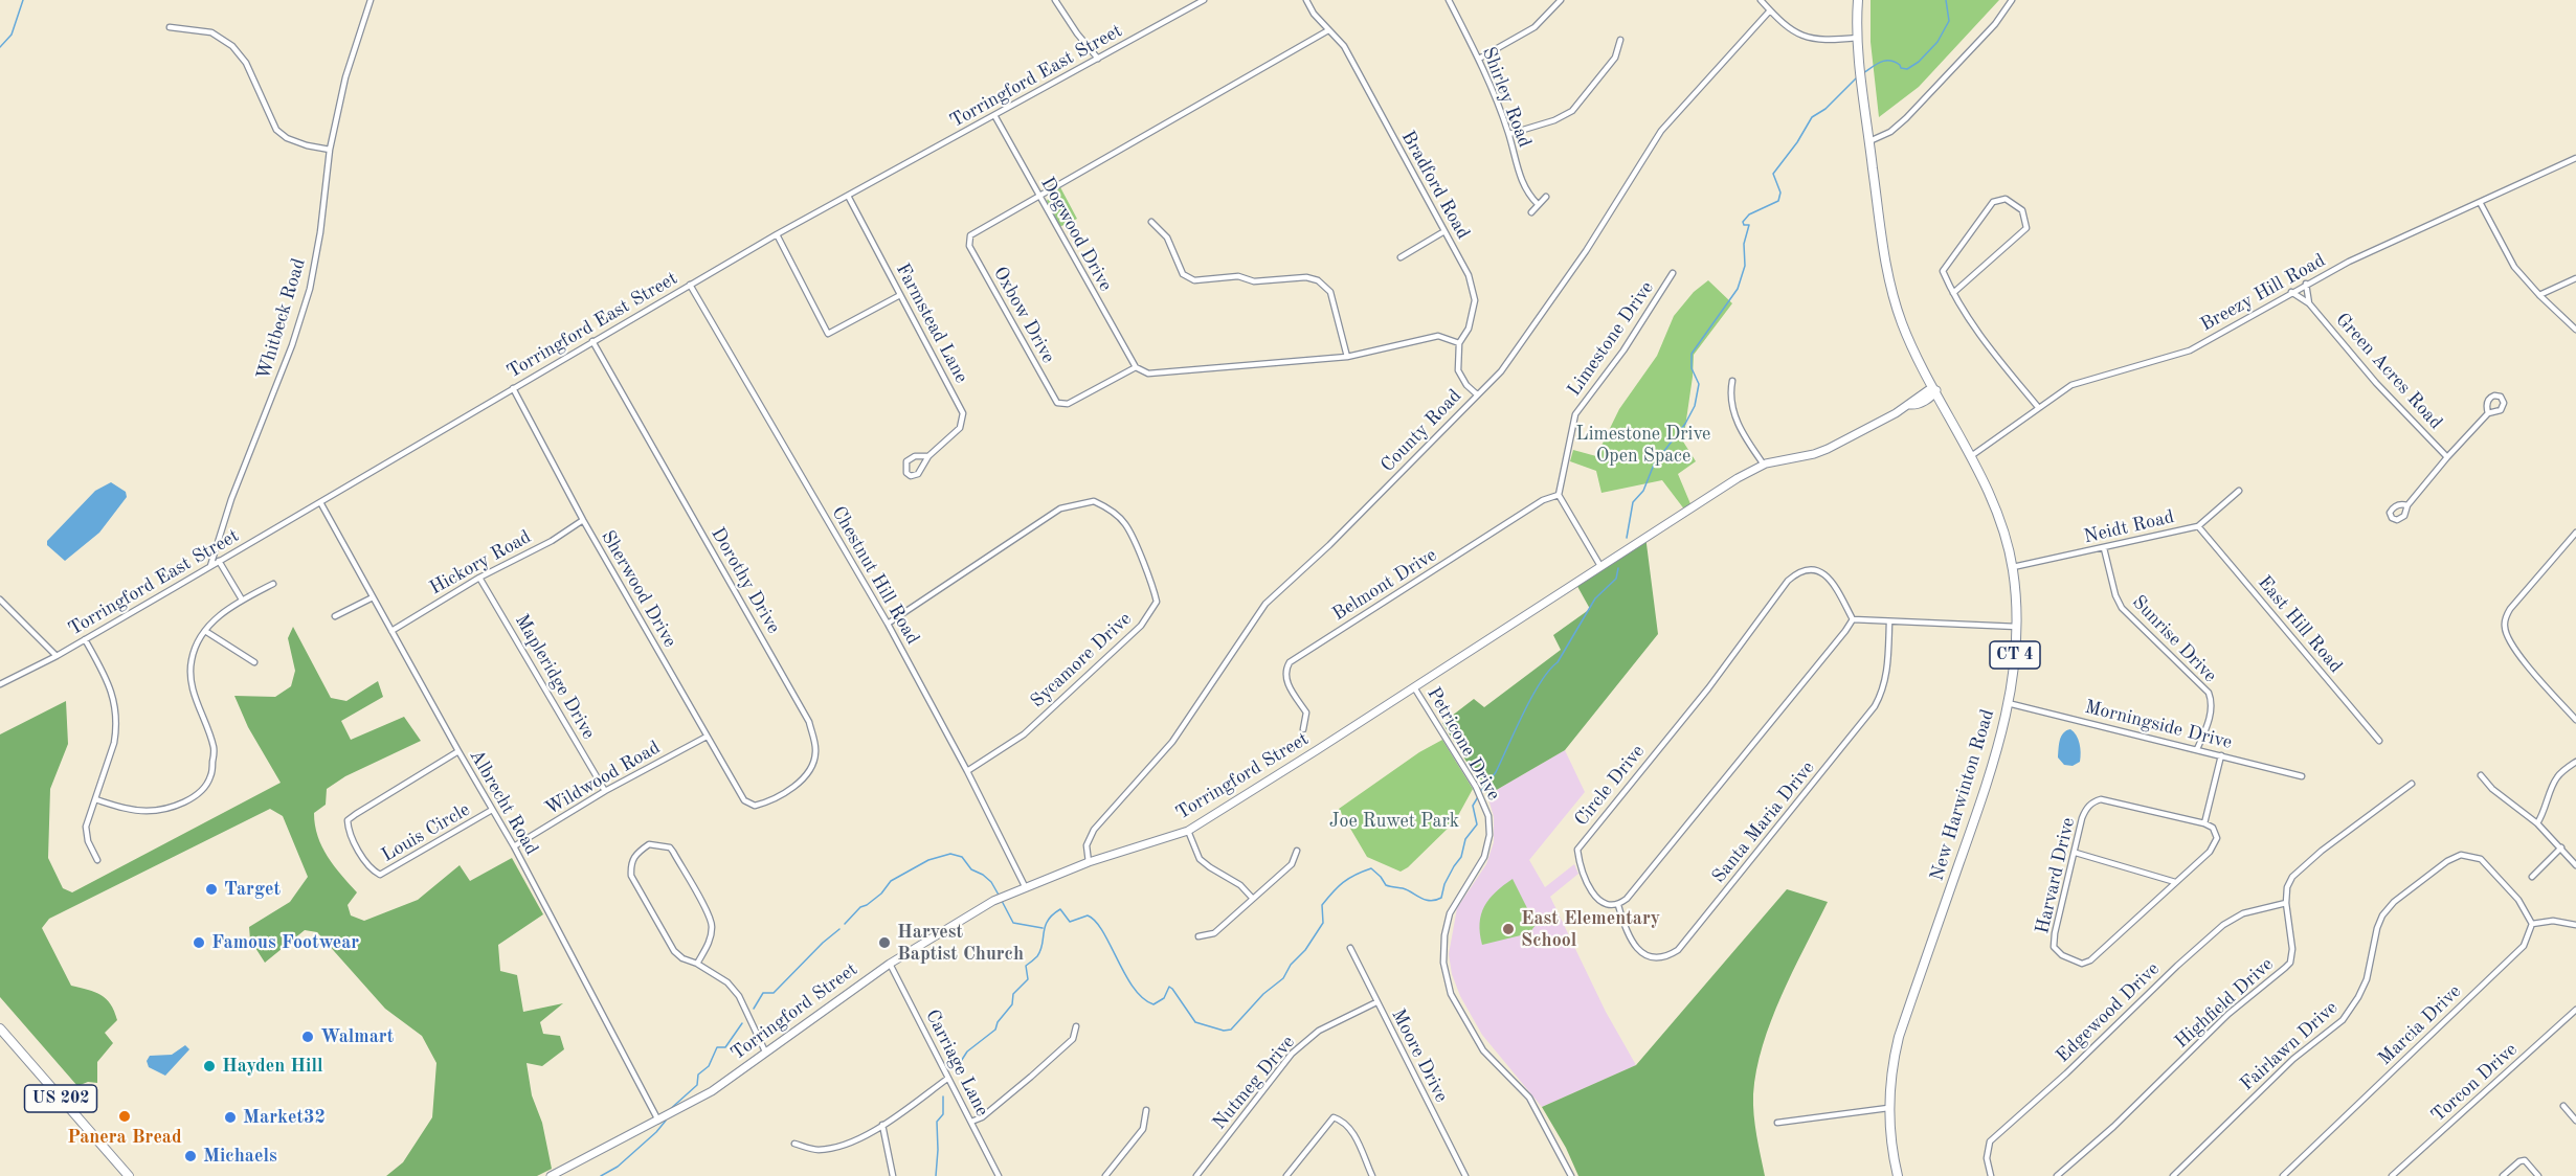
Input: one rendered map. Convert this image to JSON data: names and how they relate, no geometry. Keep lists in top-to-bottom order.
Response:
{
  "streets": {
    "main road": [
      "CT 4",
      "Torringford Street",
      "New Harwinton Road",
      "US 202"
    ],
    "street": [
      "Torringford East Street",
      "Shirley Road",
      "Bradford Road",
      "Dogwood Drive",
      "Breezy Hill Road",
      "Oxbow Drive",
      "Whitbeck Road",
      "Farmstead Lane",
      "Limestone Drive",
      "Green Acres Road",
      "County Road",
      "Neidt Road",
      "Hickory Road",
      "Chestnut Hill Road",
      "Dorothy Drive",
      "Belmont Drive",
      "Sherwood Drive",
      "East Hill Road",
      "Sunrise Drive",
      "Sycamore Drive",
      "Mapleridge Drive",
      "Morningside Drive",
      "Petricone Drive",
      "Wildwood Road",
      "Circle Drive",
      "Albrecht Road",
      "Santa Maria Drive",
      "Louis Circle",
      "Harvard Drive",
      "Highfield Drive",
      "Edgewood Drive",
      "Marcia Drive",
      "Fairlawn Drive",
      "Moore Drive",
      "Carriage Lane",
      "Nutmeg Drive",
      "Torcon Drive"
    ]
  },
  "crossings": [
    ["Torringford East Street", "Dogwood Drive"],
    ["Torringford East Street", "Whitbeck Road"],
    ["Torringford East Street", "Farmstead Lane"],
    ["Torringford East Street", "Chestnut Hill Road"],
    ["Torringford East Street", "Dorothy Drive"],
    ["Torringford East Street", "Sherwood Drive"],
    ["Torringford East Street", "Albrecht Road"],
    ["Bradford Road", "Oxbow Drive"],
    ["Bradford Road", "County Road"],
    ["Dogwood Drive", "Oxbow Drive"],
    ["Breezy Hill Road", "Green Acres Road"],
    ["Breezy Hill Road", "New Harwinton Road"],
    ["Limestone Drive", "Belmont Drive"],
    ["County Road", "Torringford Street"],
    ["Neidt Road", "East Hill Road"],
    ["Neidt Road", "Sunrise Drive"],
    ["Neidt Road", "New Harwinton Road"],
    ["Hickory Road", "Sherwood Drive"],
    ["Hickory Road", "Mapleridge Drive"],
    ["Hickory Road", "Albrecht Road"],
    ["Chestnut Hill Road", "Sycamore Drive"],
    ["Chestnut Hill Road", "Torringford Street"],
    ["Dorothy Drive", "Sherwood Drive"],
    ["Sherwood Drive", "Wildwood Road"],
    ["Sunrise Drive", "Morningside Drive"],
    ["CT 4", "New Harwinton Road"],
    ["Mapleridge Drive", "Wildwood Road"],
    ["Morningside Drive", "New Harwinton Road"],
    ["Petricone Drive", "Torringford Street"],
    ["Torringford Street", "New Harwinton Road"],
    ["Torringford Street", "Albrecht Road"],
    ["Torringford Street", "Carriage Lane"],
    ["Wildwood Road", "Albrecht Road"],
    ["Circle Drive", "Santa Maria Drive"],
    ["Albrecht Road", "Louis Circle"],
    ["Highfield Drive", "Edgewood Drive"],
    ["Marcia Drive", "Fairlawn Drive"],
    ["Moore Drive", "Nutmeg Drive"]
  ],
  "parks": ["Limestone Drive Open Space", "Joe Ruwet Park"],
  "places": [
    "Target",
    "East Elementary School",
    "Famous Footwear",
    "Harvest Baptist Church",
    "Walmart",
    "Hayden Hill",
    "Panera Bread",
    "Market32",
    "Michaels"
  ]
}
